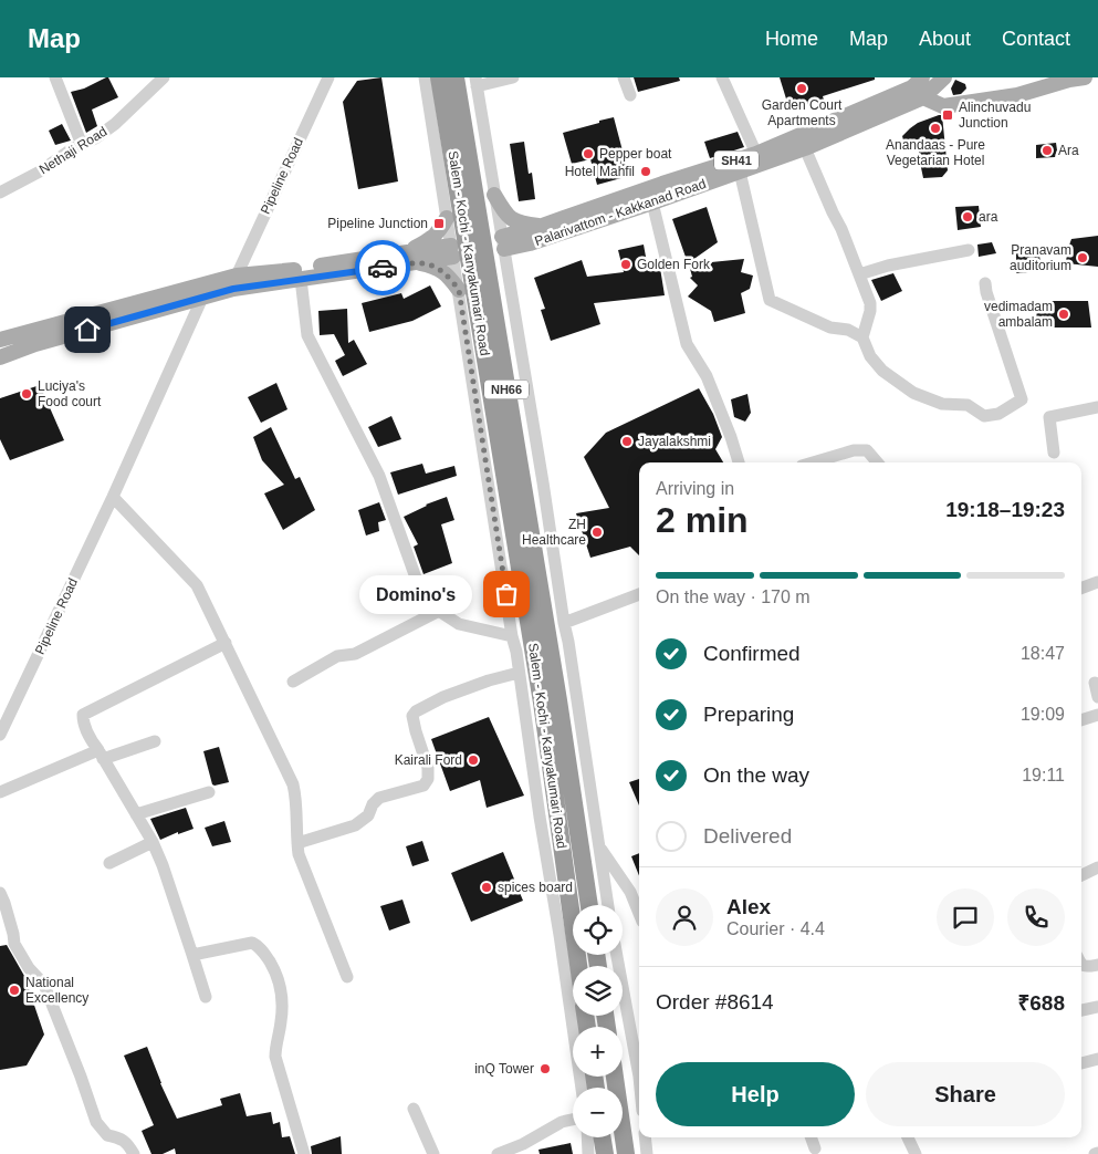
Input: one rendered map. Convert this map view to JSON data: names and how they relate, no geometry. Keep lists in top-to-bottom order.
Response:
{
  "streets": {
    "highway": ["Salem - Kochi - Kanyakumari Road", "NH66"],
    "main road": ["SH41", "Palarivattom - Kakkanad Road"],
    "street": ["Nethaji Road", "Pipeline Road"]
  },
  "crossings": [
    ["SH41", "Palarivattom - Kakkanad Road"]
  ],
  "places": {
    "other": [
      "Garden Court Apartments",
      "Anandaas - Pure Vegetarian Hotel",
      "Ara",
      "Pepper boat",
      "Hotel Mahfil",
      "ara",
      "Pranavam auditorium",
      "Golden Fork",
      "vedimadam ambalam",
      "Luciya's Food court",
      "Jayalakshmi",
      "ZH Healthcare",
      "Domino's",
      "Kairali Ford",
      "spices board",
      "National Excellency",
      "inQ Tower"
    ],
    "transit": ["Alinchuvadu Junction", "Pipeline Junction"]
  },
  "page": {
    "header": "Map",
    "nav": [
      "Home",
      "Map",
      "About",
      "Contact"
    ],
    "heading": ["2 min", "Arriving in", "19:18–19:23"],
    "panel": [
      "Alex",
      "Courier · 4.4",
      "Order #8614",
      "₹688"
    ],
    "bar": "On the way · 170 m",
    "bubble": "Domino's",
    "list": [
      ["Confirmed", "18:47"],
      ["Preparing", "19:09"],
      ["On the way", "19:11"],
      "Delivered"
    ],
    "map_buttons": ["+", "−"],
    "buttons": ["Help", "Share"]
  }
}
